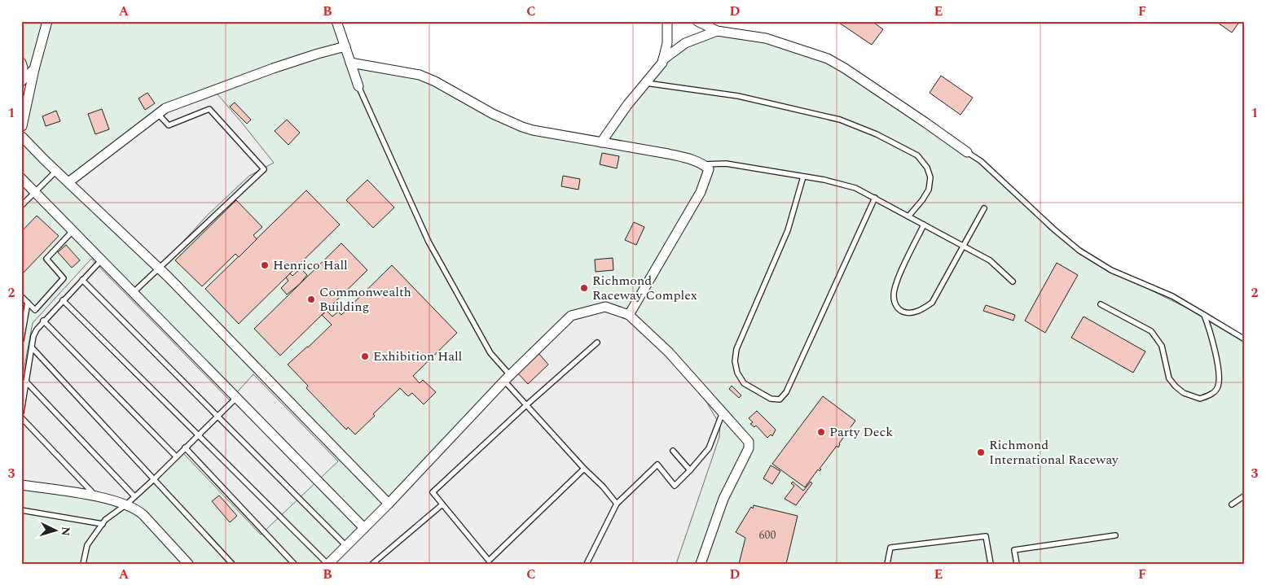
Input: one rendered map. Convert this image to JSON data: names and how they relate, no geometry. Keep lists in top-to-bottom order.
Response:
{
  "places": [
    "Henrico Hall",
    "Richmond Raceway Complex",
    "Commonwealth Building",
    "Exhibition Hall",
    "Party Deck",
    "Richmond International Raceway"
  ],
  "house_numbers": ["600"],
  "north": "right",
  "grid": {
    "columns": [
      "A",
      "B",
      "C",
      "D",
      "E",
      "F"
    ],
    "rows": ["1", "2", "3"]
  }
}
